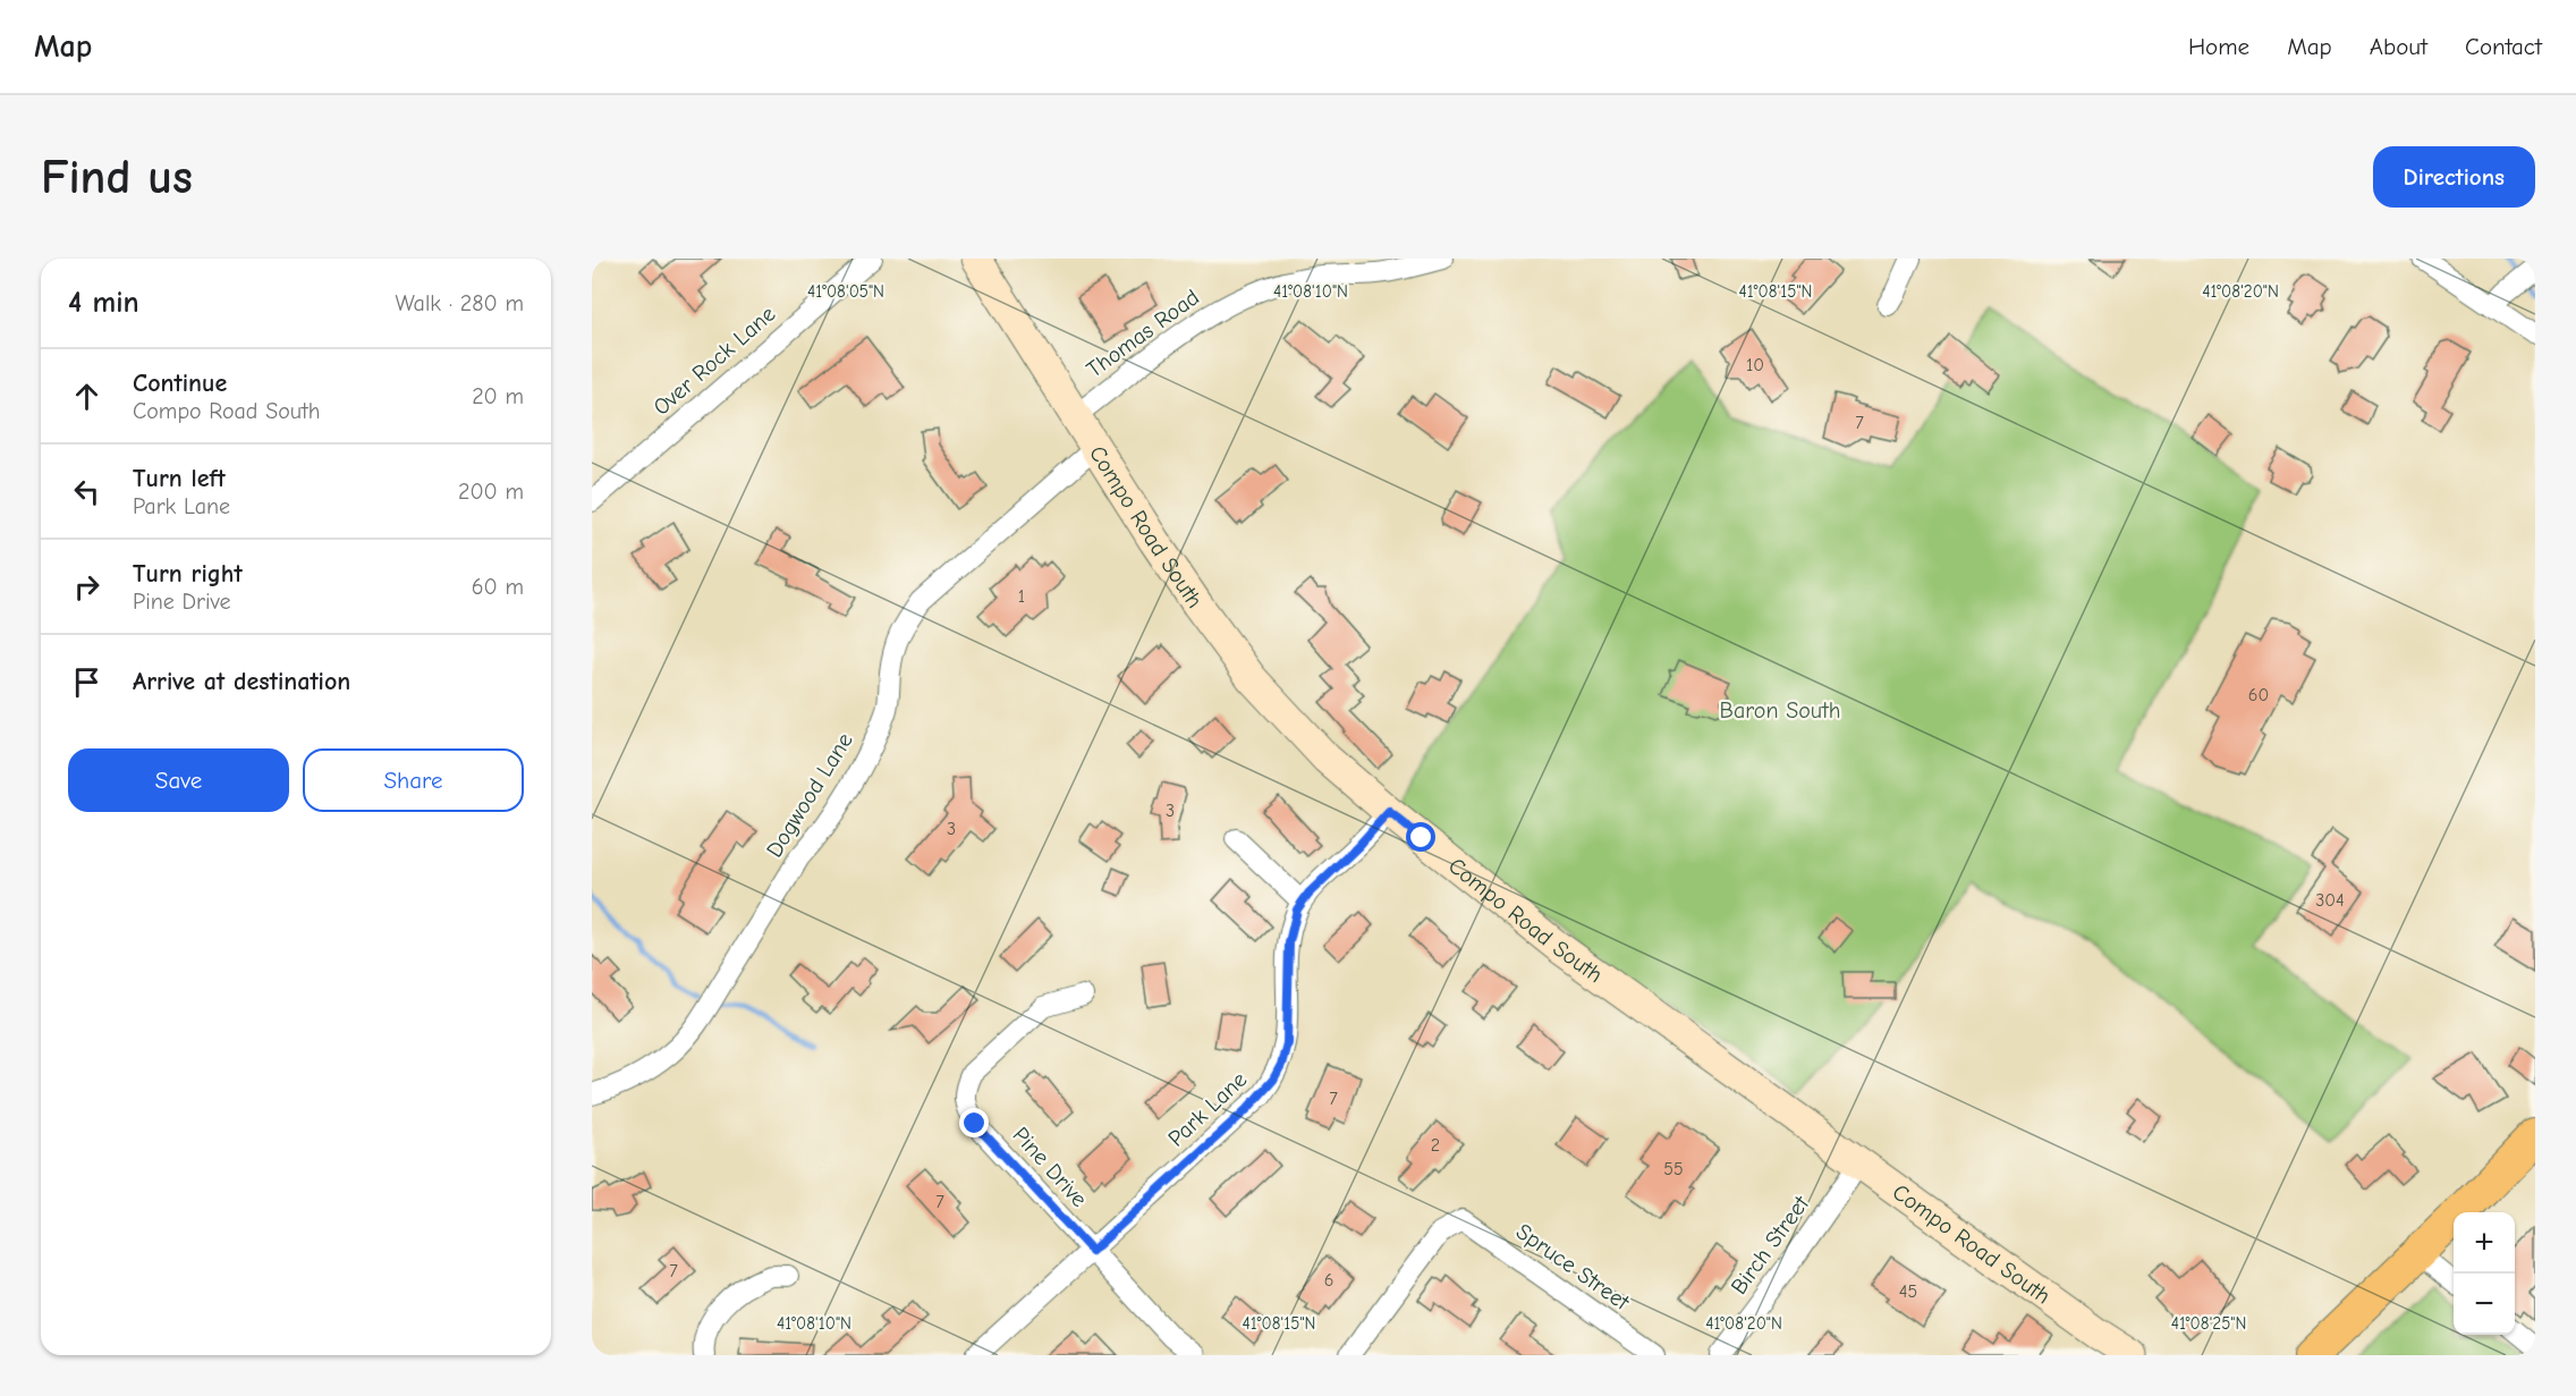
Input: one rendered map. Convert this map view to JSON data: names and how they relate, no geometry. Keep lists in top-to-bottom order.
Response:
{
  "streets": {
    "main road": ["Compo Road South"],
    "street": [
      "Thomas Road",
      "Over Rock Lane",
      "Dogwood Lane",
      "Park Lane",
      "Pine Drive",
      "Birch Street",
      "Spruce Street"
    ]
  },
  "crossings": [
    ["Thomas Road", "Compo Road South"],
    ["Compo Road South", "Dogwood Lane"],
    ["Compo Road South", "Park Lane"],
    ["Compo Road South", "Birch Street"],
    ["Park Lane", "Pine Drive"]
  ],
  "parks": ["Baron South"],
  "house_numbers": [
    "10",
    "7",
    "1",
    "60",
    "3",
    "3",
    "304",
    "7",
    "2",
    "55",
    "7",
    "7",
    "6",
    "45"
  ],
  "page": {
    "header": "Map",
    "nav": [
      "Home",
      "Map",
      "About",
      "Contact"
    ],
    "buttons": [
      "Directions",
      ["Save", "Share"]
    ],
    "title": "Find us",
    "heading": ["4 min", "Walk · 280 m"],
    "list": [
      ["Continue", "Compo Road South", "20 m"],
      ["Turn left", "Park Lane", "200 m"],
      ["Turn right", "Pine Drive", "60 m"],
      "Arrive at destination"
    ],
    "map_buttons": ["+", "−"]
  },
  "coordinates": [
    "41°08'05\"N",
    "41°08'10\"N",
    "41°08'15\"N",
    "41°08'20\"N",
    "41°08'25\"N"
  ]
}
